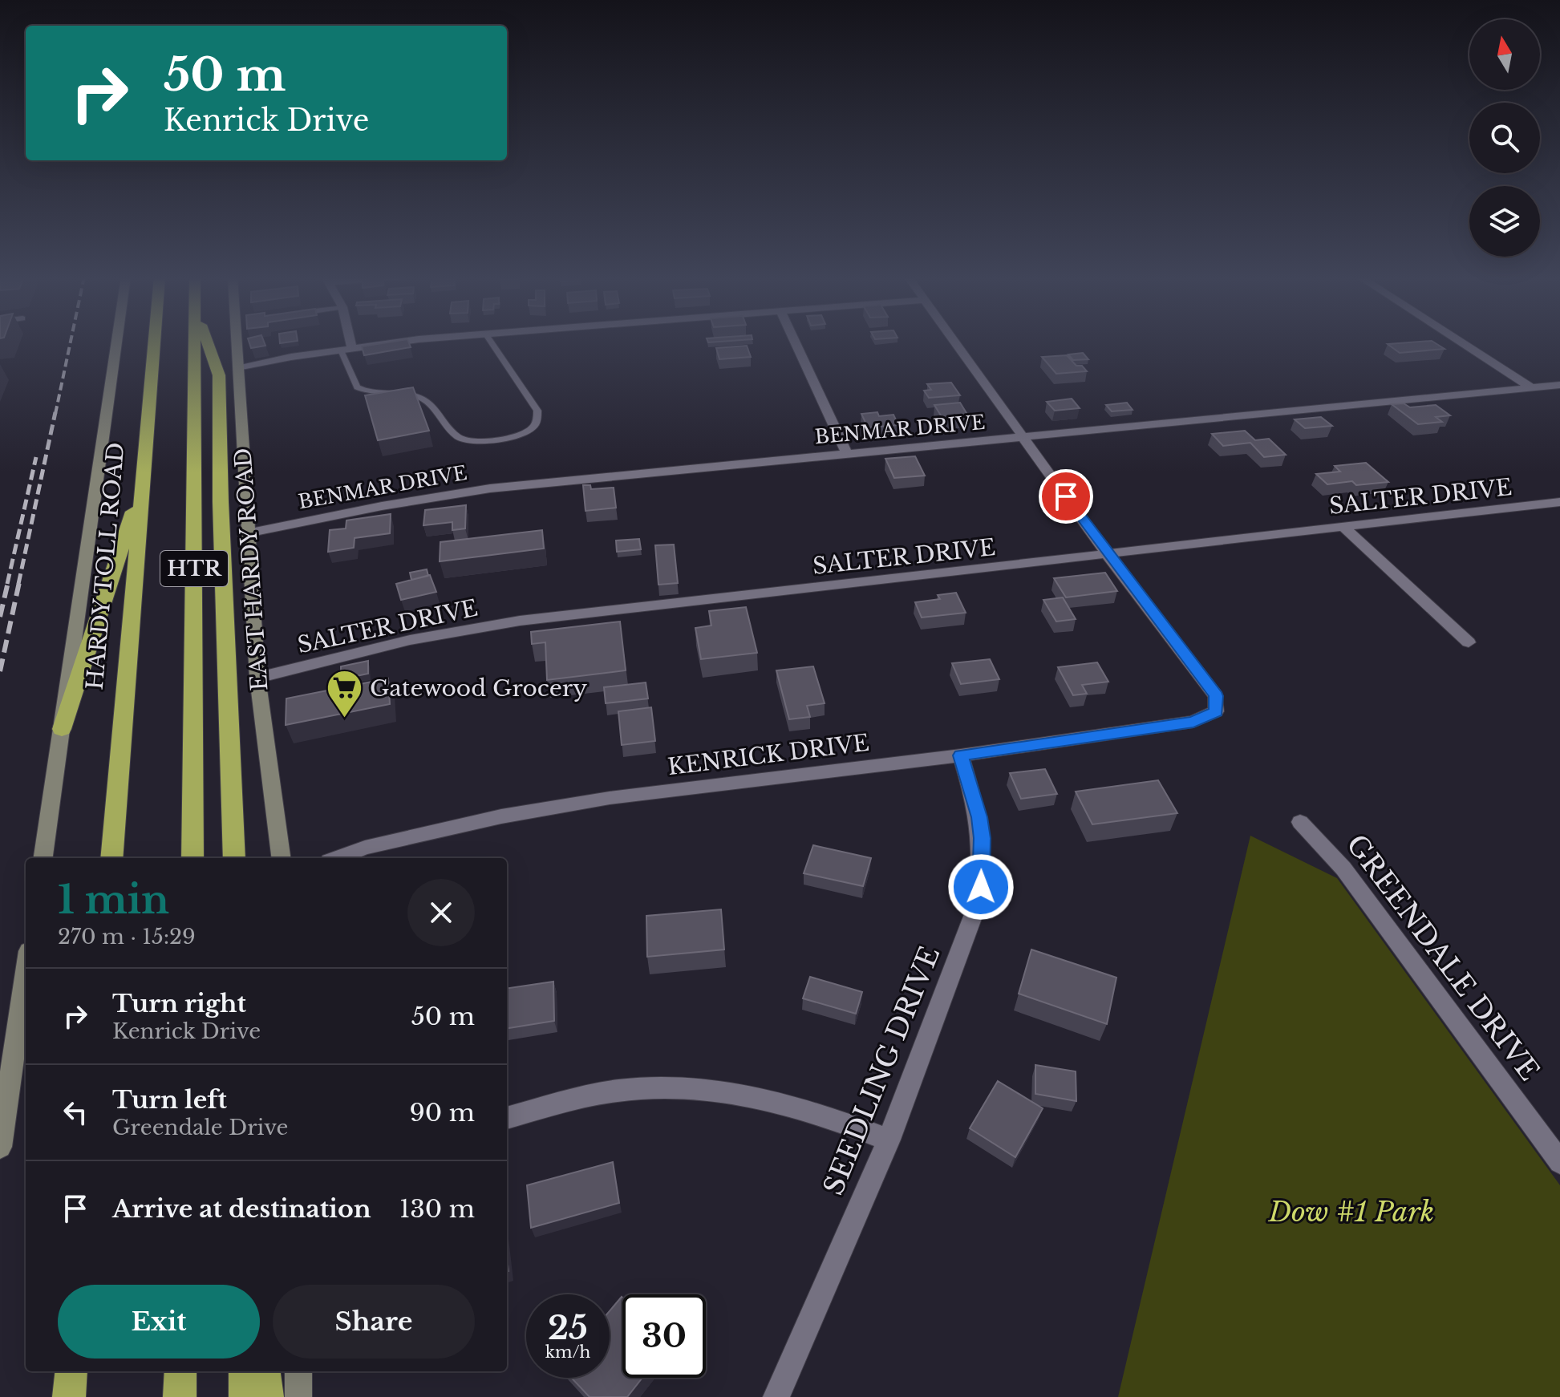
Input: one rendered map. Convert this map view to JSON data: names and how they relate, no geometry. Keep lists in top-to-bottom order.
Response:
{
  "streets": {
    "highway": ["HARDY TOLL ROAD", "HTR"],
    "main road": ["EAST HARDY ROAD"],
    "street": [
      "BENMAR DRIVE",
      "SALTER DRIVE",
      "KENRICK DRIVE",
      "GREENDALE DRIVE",
      "SEEDLING DRIVE"
    ]
  },
  "crossings": [
    ["BENMAR DRIVE", "EAST HARDY ROAD"],
    ["SALTER DRIVE", "EAST HARDY ROAD"],
    ["SALTER DRIVE", "KENRICK DRIVE"],
    ["KENRICK DRIVE", "SEEDLING DRIVE"]
  ],
  "parks": ["Dow #1 Park"],
  "places": {
    "supermarket": ["Gatewood Grocery"]
  },
  "north": "top",
  "page": {
    "turn": ["50 m", "Kenrick Drive"],
    "heading": ["1 min", "270 m · 15:29"],
    "list": [
      {
        "name": "Turn right",
        "note": "Kenrick Drive",
        "value": "50 m"
      },
      {
        "name": "Turn left",
        "note": "Greendale Drive",
        "value": "90 m"
      },
      {
        "name": "Arrive at destination",
        "value": "130 m"
      }
    ],
    "buttons": ["Exit", "Share"],
    "speed": "25 km/h",
    "limit": "30"
  }
}
